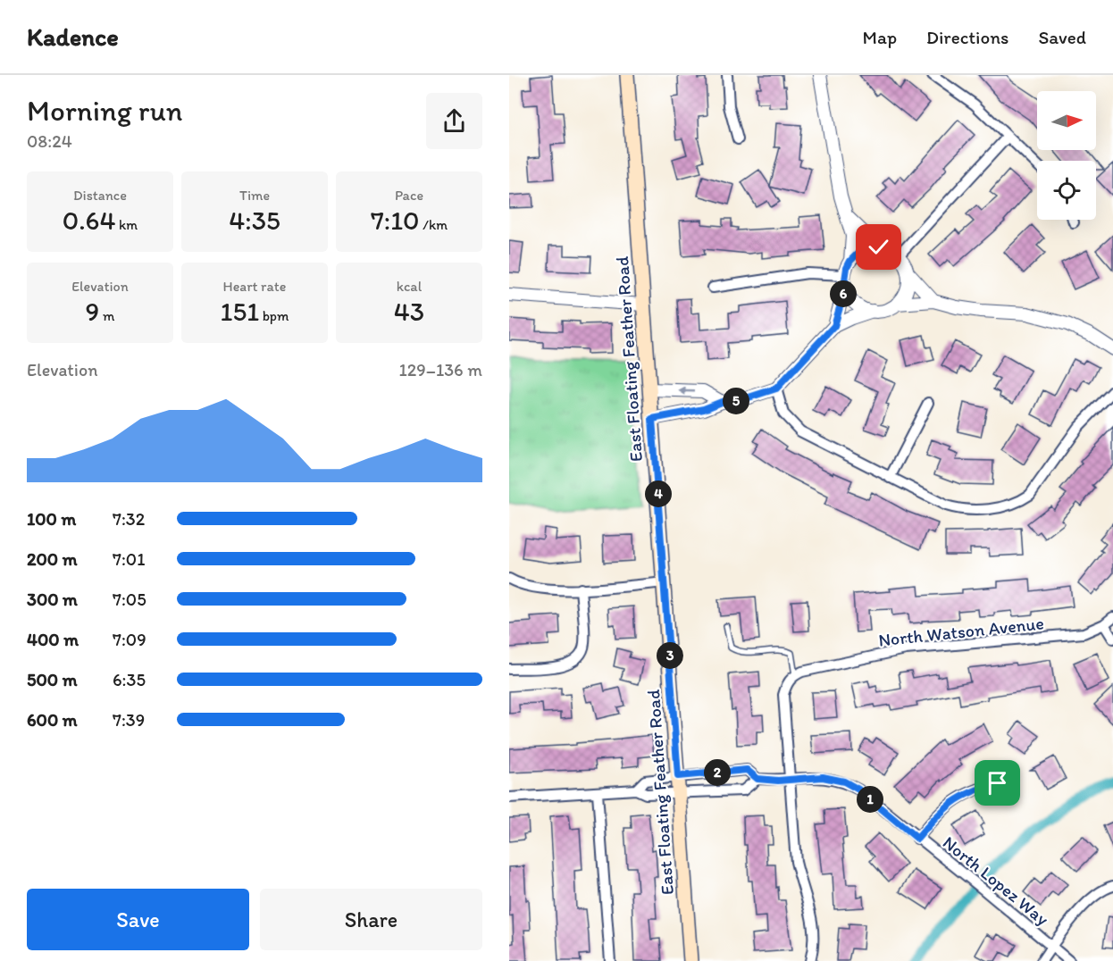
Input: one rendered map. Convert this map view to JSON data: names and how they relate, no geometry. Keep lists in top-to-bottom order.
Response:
{
  "streets": {
    "main road": ["East Floating Feather Road"],
    "street": ["North Watson Avenue", "North Lopez Way"]
  },
  "crossings": [
    ["East Floating Feather Road", "North Lopez Way"]
  ],
  "north": "right",
  "page": {
    "header": "Kadence",
    "nav": ["Map", "Directions", "Saved"],
    "heading": ["Morning run", "08:24"],
    "stats": [
      ["Distance", "0.64 km"],
      ["Time", "4:35"],
      ["Pace", "7:10 /km"],
      ["Elevation", "9 m"],
      ["Heart rate", "151 bpm"],
      ["kcal", "43"]
    ],
    "pins": [
      "6",
      "5",
      "4",
      "3",
      "2",
      "1"
    ],
    "chart": ["Elevation", "129–136 m"],
    "list": [
      {
        "name": "100 m",
        "note": "7:32"
      },
      {
        "name": "200 m",
        "note": "7:01"
      },
      {
        "name": "300 m",
        "note": "7:05"
      },
      {
        "name": "400 m",
        "note": "7:09"
      },
      {
        "name": "500 m",
        "note": "6:35"
      },
      {
        "name": "600 m",
        "note": "7:39"
      }
    ],
    "buttons": ["Save", "Share"]
  }
}
